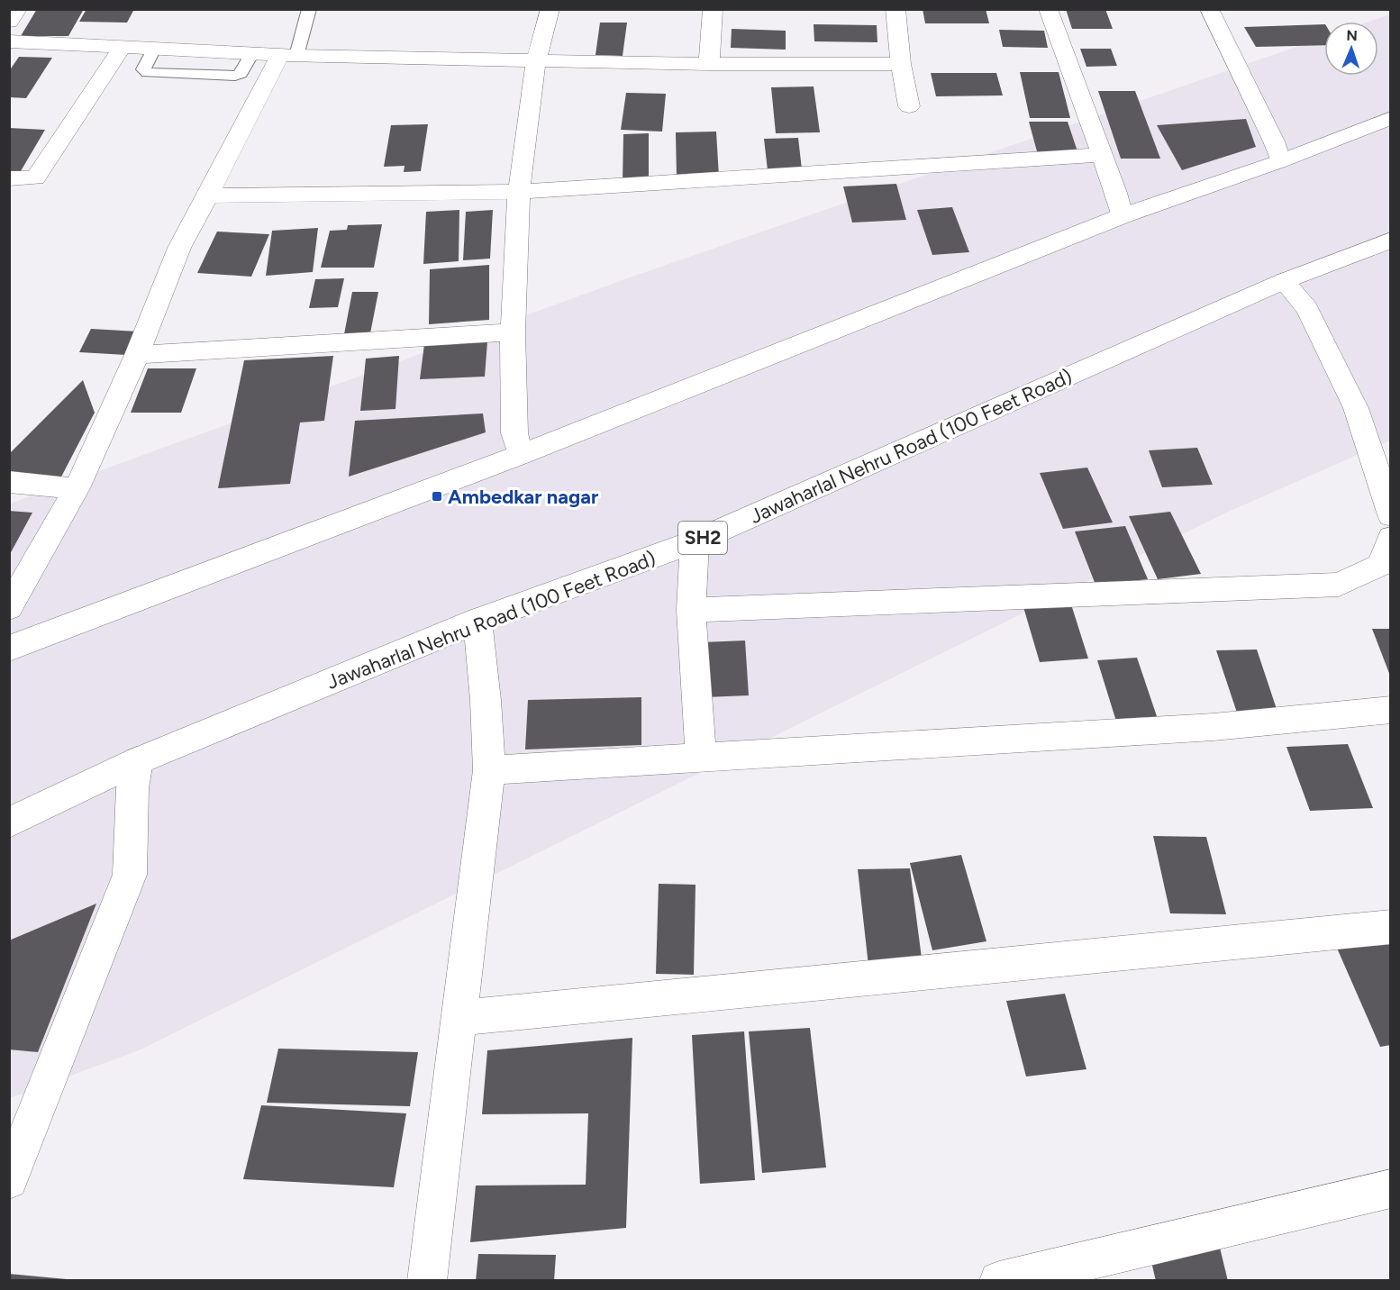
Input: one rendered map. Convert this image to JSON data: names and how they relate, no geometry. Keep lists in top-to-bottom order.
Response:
{
  "streets": {
    "street": ["Jawaharlal Nehru Road (100 Feet Road)", "SH2"]
  },
  "places": {
    "transit": ["Ambedkar nagar"]
  },
  "north": "top"
}
